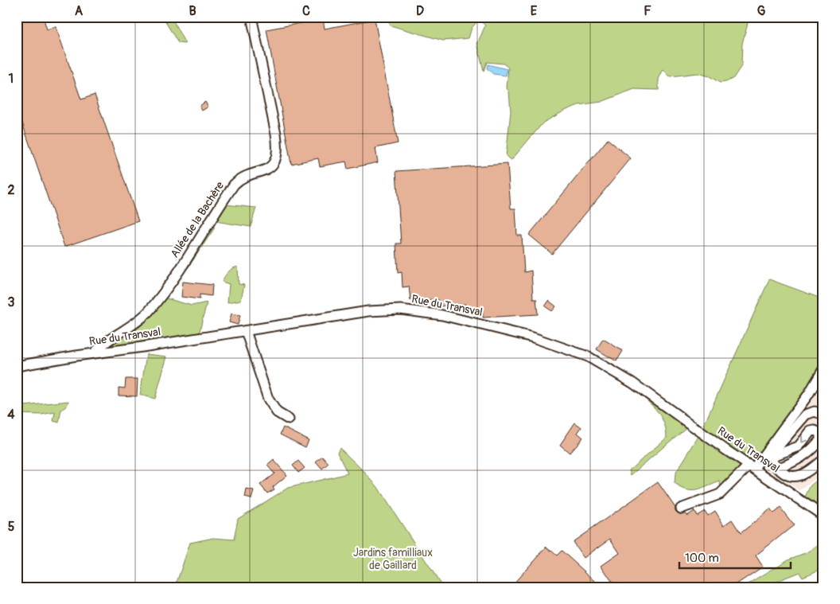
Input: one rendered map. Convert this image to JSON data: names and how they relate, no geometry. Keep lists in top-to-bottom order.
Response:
{
  "streets": {
    "street": ["Allée de la Bachère", "Rue du Transval"]
  },
  "crossings": [
    ["Allée de la Bachère", "Rue du Transval"]
  ],
  "parks": ["Jardins familliaux de Gaillard"],
  "scale_bar": "100 m",
  "grid": {
    "columns": [
      "A",
      "B",
      "C",
      "D",
      "E",
      "F",
      "G"
    ],
    "rows": [
      "1",
      "2",
      "3",
      "4",
      "5"
    ]
  }
}
